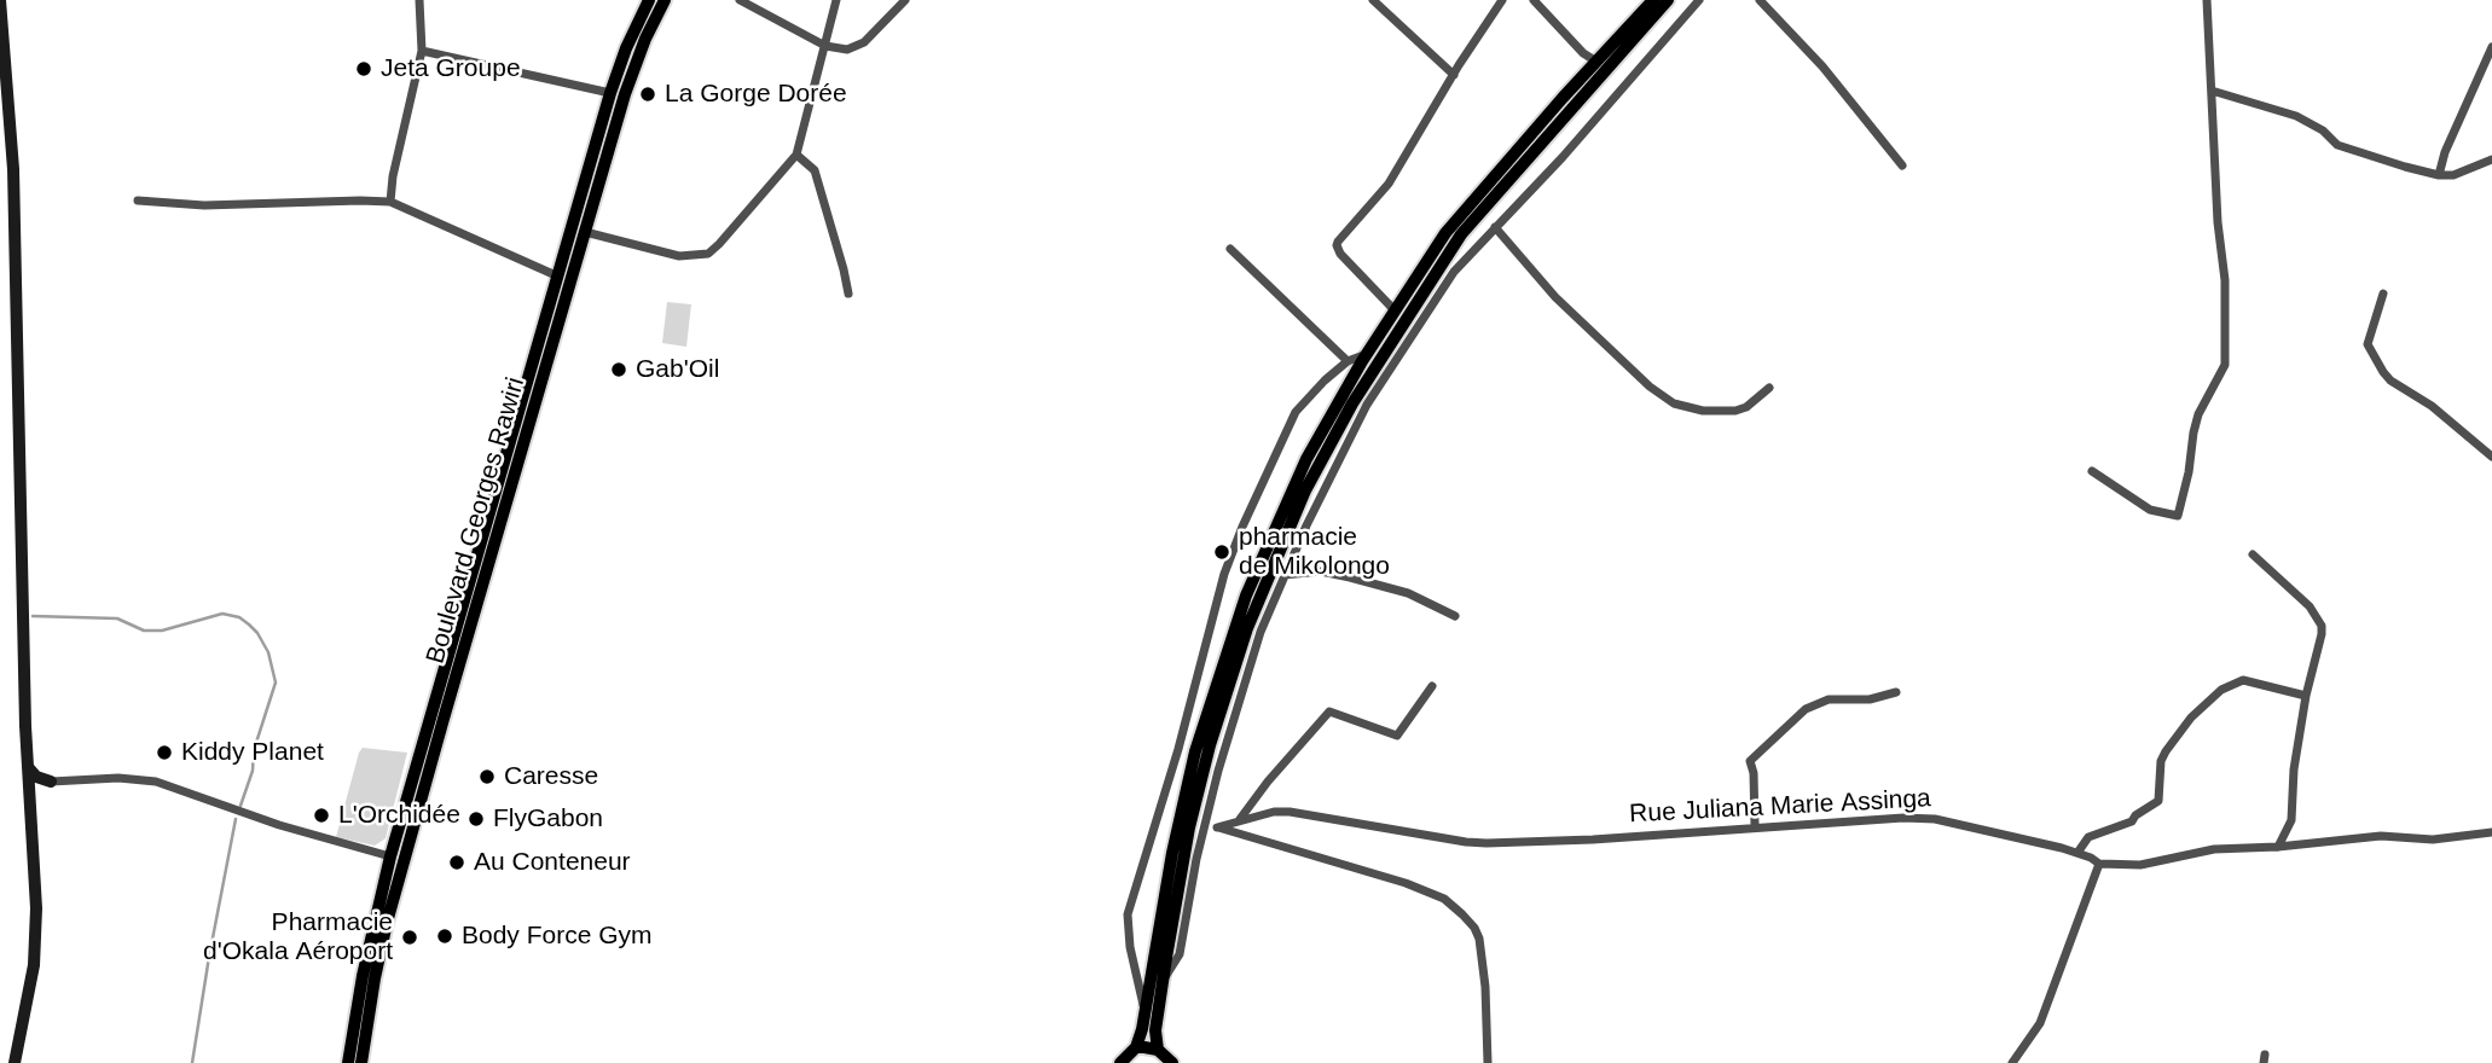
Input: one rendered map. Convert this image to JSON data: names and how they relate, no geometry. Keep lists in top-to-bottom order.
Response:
{
  "streets": {
    "main road": ["Boulevard Georges Rawiri"],
    "street": ["Rue Juliana Marie Assinga"]
  },
  "places": [
    "Jeta Groupe",
    "La Gorge Dorée",
    "Gab'Oil",
    "pharmacie de Mikolongo",
    "Kiddy Planet",
    "Caresse",
    "L'Orchidée",
    "FlyGabon",
    "Au Conteneur",
    "Body Force Gym",
    "Pharmacie d'Okala Aéroport"
  ]
}
